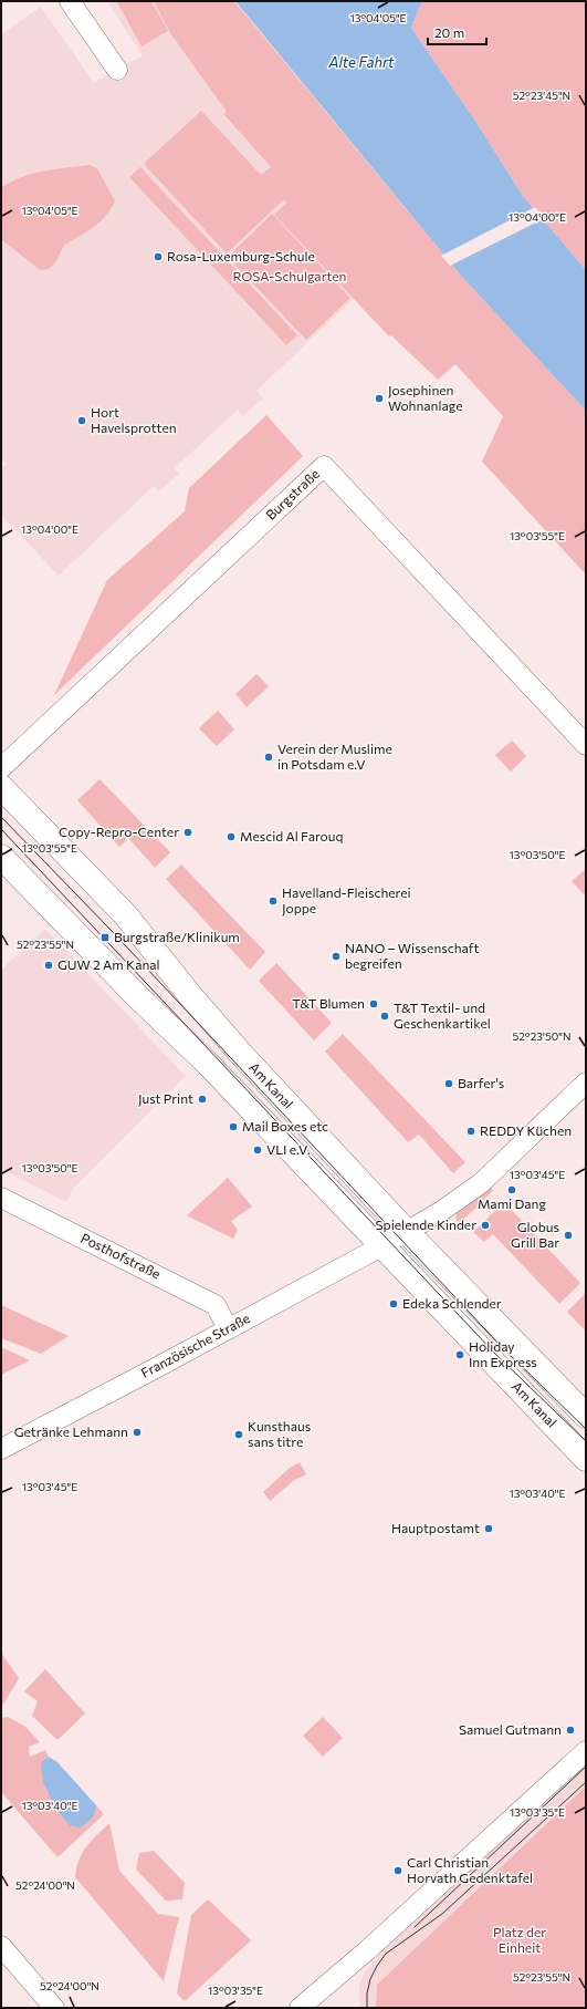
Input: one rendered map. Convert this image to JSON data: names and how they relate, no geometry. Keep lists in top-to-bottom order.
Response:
{
  "streets": {
    "street": [
      "Burgstraße",
      "Am Kanal",
      "Posthofstraße",
      "Französische Straße"
    ]
  },
  "crossings": [
    ["Am Kanal", "Französische Straße"],
    ["Posthofstraße", "Französische Straße"]
  ],
  "water": ["Alte Fahrt"],
  "parks": ["ROSA-Schulgarten", "Platz der Einheit"],
  "places": {
    "other": [
      "Rosa-Luxemburg-Schule",
      "Josephinen Wohnanlage",
      "Hort Havelsprotten",
      "Verein der Muslime in Potsdam e.V",
      "Copy-Repro-Center",
      "Mescid Al Farouq",
      "Havelland-Fleischerei Joppe",
      "NANO – Wissenschaft begreifen",
      "GUW 2 Am Kanal",
      "T&T Blumen",
      "T&T Textil- und Geschenkartikel",
      "Barfer's",
      "Just Print",
      "Mail Boxes etc",
      "REDDY Küchen",
      "VLI e.V.",
      "Mami Dang",
      "Spielende Kinder",
      "Globus Grill Bar",
      "Edeka Schlender",
      "Holiday Inn Express",
      "Getränke Lehmann",
      "Kunsthaus sans titre",
      "Hauptpostamt",
      "Samuel Gutmann",
      "Carl Christian Horvath Gedenktafel"
    ],
    "transit": ["Burgstraße/Klinikum"]
  },
  "scale_bar": "20 m",
  "coordinates": [
    "13°04'05\"E",
    "52°23'45\"N",
    "13°04'00\"E",
    "13°03'55\"E",
    "13°03'50\"E",
    "52°23'55\"N",
    "52°23'50\"N",
    "13°03'45\"E",
    "13°03'40\"E",
    "13°03'35\"E",
    "52°24'00\"N"
  ]
}
